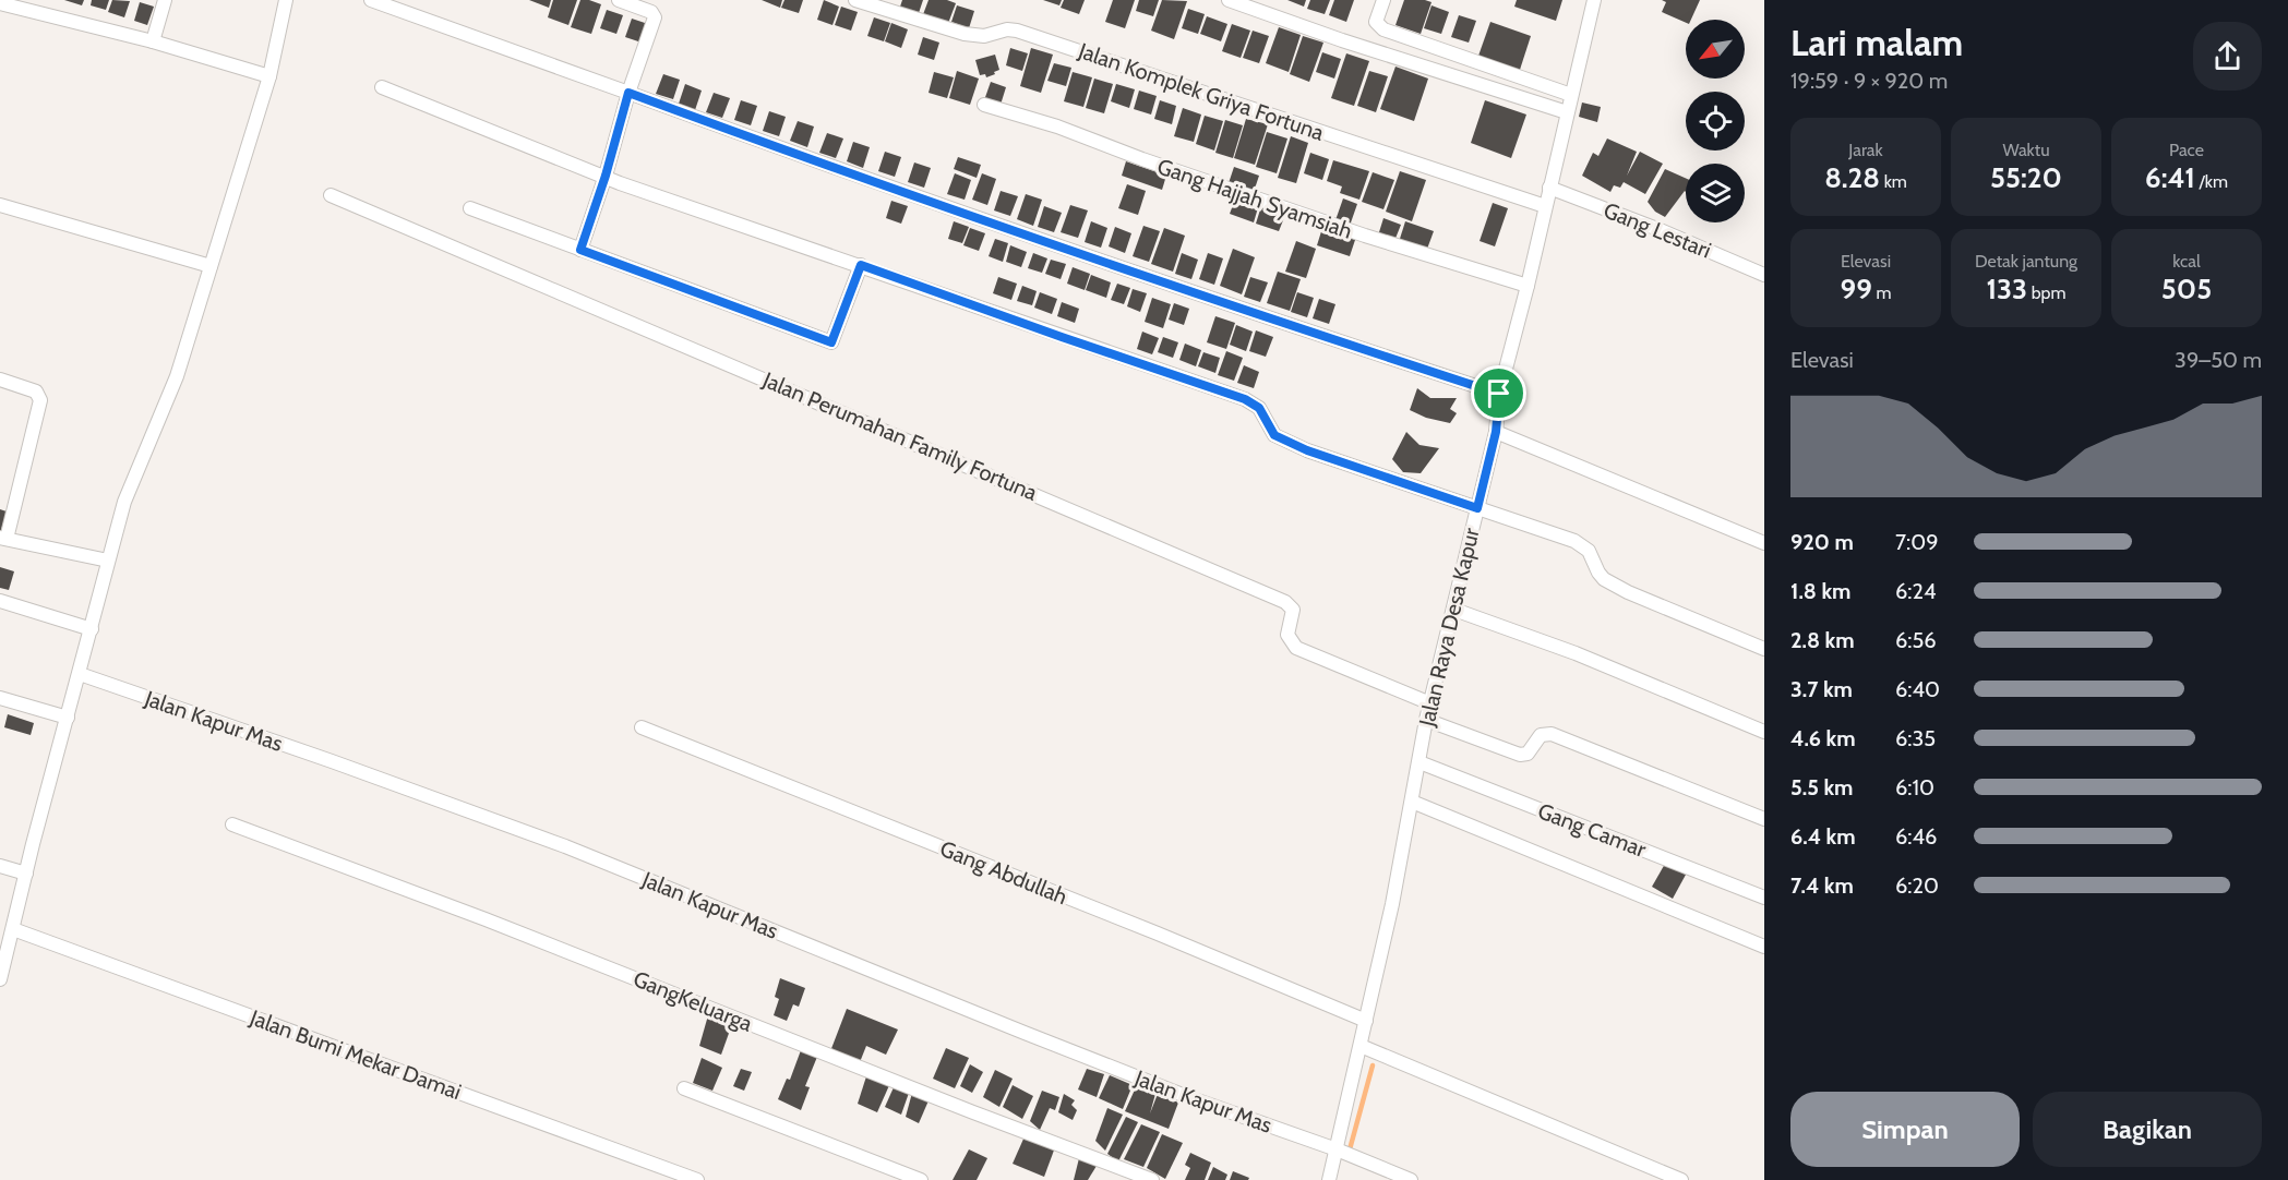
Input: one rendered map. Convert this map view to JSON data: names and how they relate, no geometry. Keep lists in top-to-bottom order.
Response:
{
  "streets": {
    "street": [
      "Jalan Komplek Griya Fortuna",
      "Gang Hajjah Syamsiah",
      "Gang Lestari",
      "Jalan Perumahan Family Fortuna",
      "Jalan Raya Desa Kapur",
      "Jalan Kapur Mas",
      "Gang Camar",
      "Gang Abdullah",
      "GangKeluarga",
      "Jalan Bumi Mekar Damai"
    ]
  },
  "crossings": [
    ["Jalan Komplek Griya Fortuna", "Jalan Raya Desa Kapur"],
    ["Gang Hajjah Syamsiah", "Jalan Raya Desa Kapur"],
    ["Gang Lestari", "Jalan Raya Desa Kapur"],
    ["Jalan Perumahan Family Fortuna", "Jalan Raya Desa Kapur"],
    ["Jalan Raya Desa Kapur", "Jalan Kapur Mas"],
    ["Jalan Raya Desa Kapur", "Gang Camar"],
    ["Jalan Raya Desa Kapur", "Gang Abdullah"]
  ],
  "north": "bottom left",
  "page": {
    "heading": ["Lari malam", "19:59 · 9 × 920 m"],
    "stats": [
      ["Jarak", "8.28 km"],
      ["Waktu", "55:20"],
      ["Pace", "6:41 /km"],
      ["Elevasi", "99 m"],
      ["Detak jantung", "133 bpm"],
      ["kcal", "505"]
    ],
    "chart": ["Elevasi", "39–50 m"],
    "list": [
      {
        "name": "920 m",
        "note": "7:09"
      },
      {
        "name": "1.8 km",
        "note": "6:24"
      },
      {
        "name": "2.8 km",
        "note": "6:56"
      },
      {
        "name": "3.7 km",
        "note": "6:40"
      },
      {
        "name": "4.6 km",
        "note": "6:35"
      },
      {
        "name": "5.5 km",
        "note": "6:10"
      },
      {
        "name": "6.4 km",
        "note": "6:46"
      },
      {
        "name": "7.4 km",
        "note": "6:20"
      }
    ],
    "buttons": ["Simpan", "Bagikan"]
  }
}
